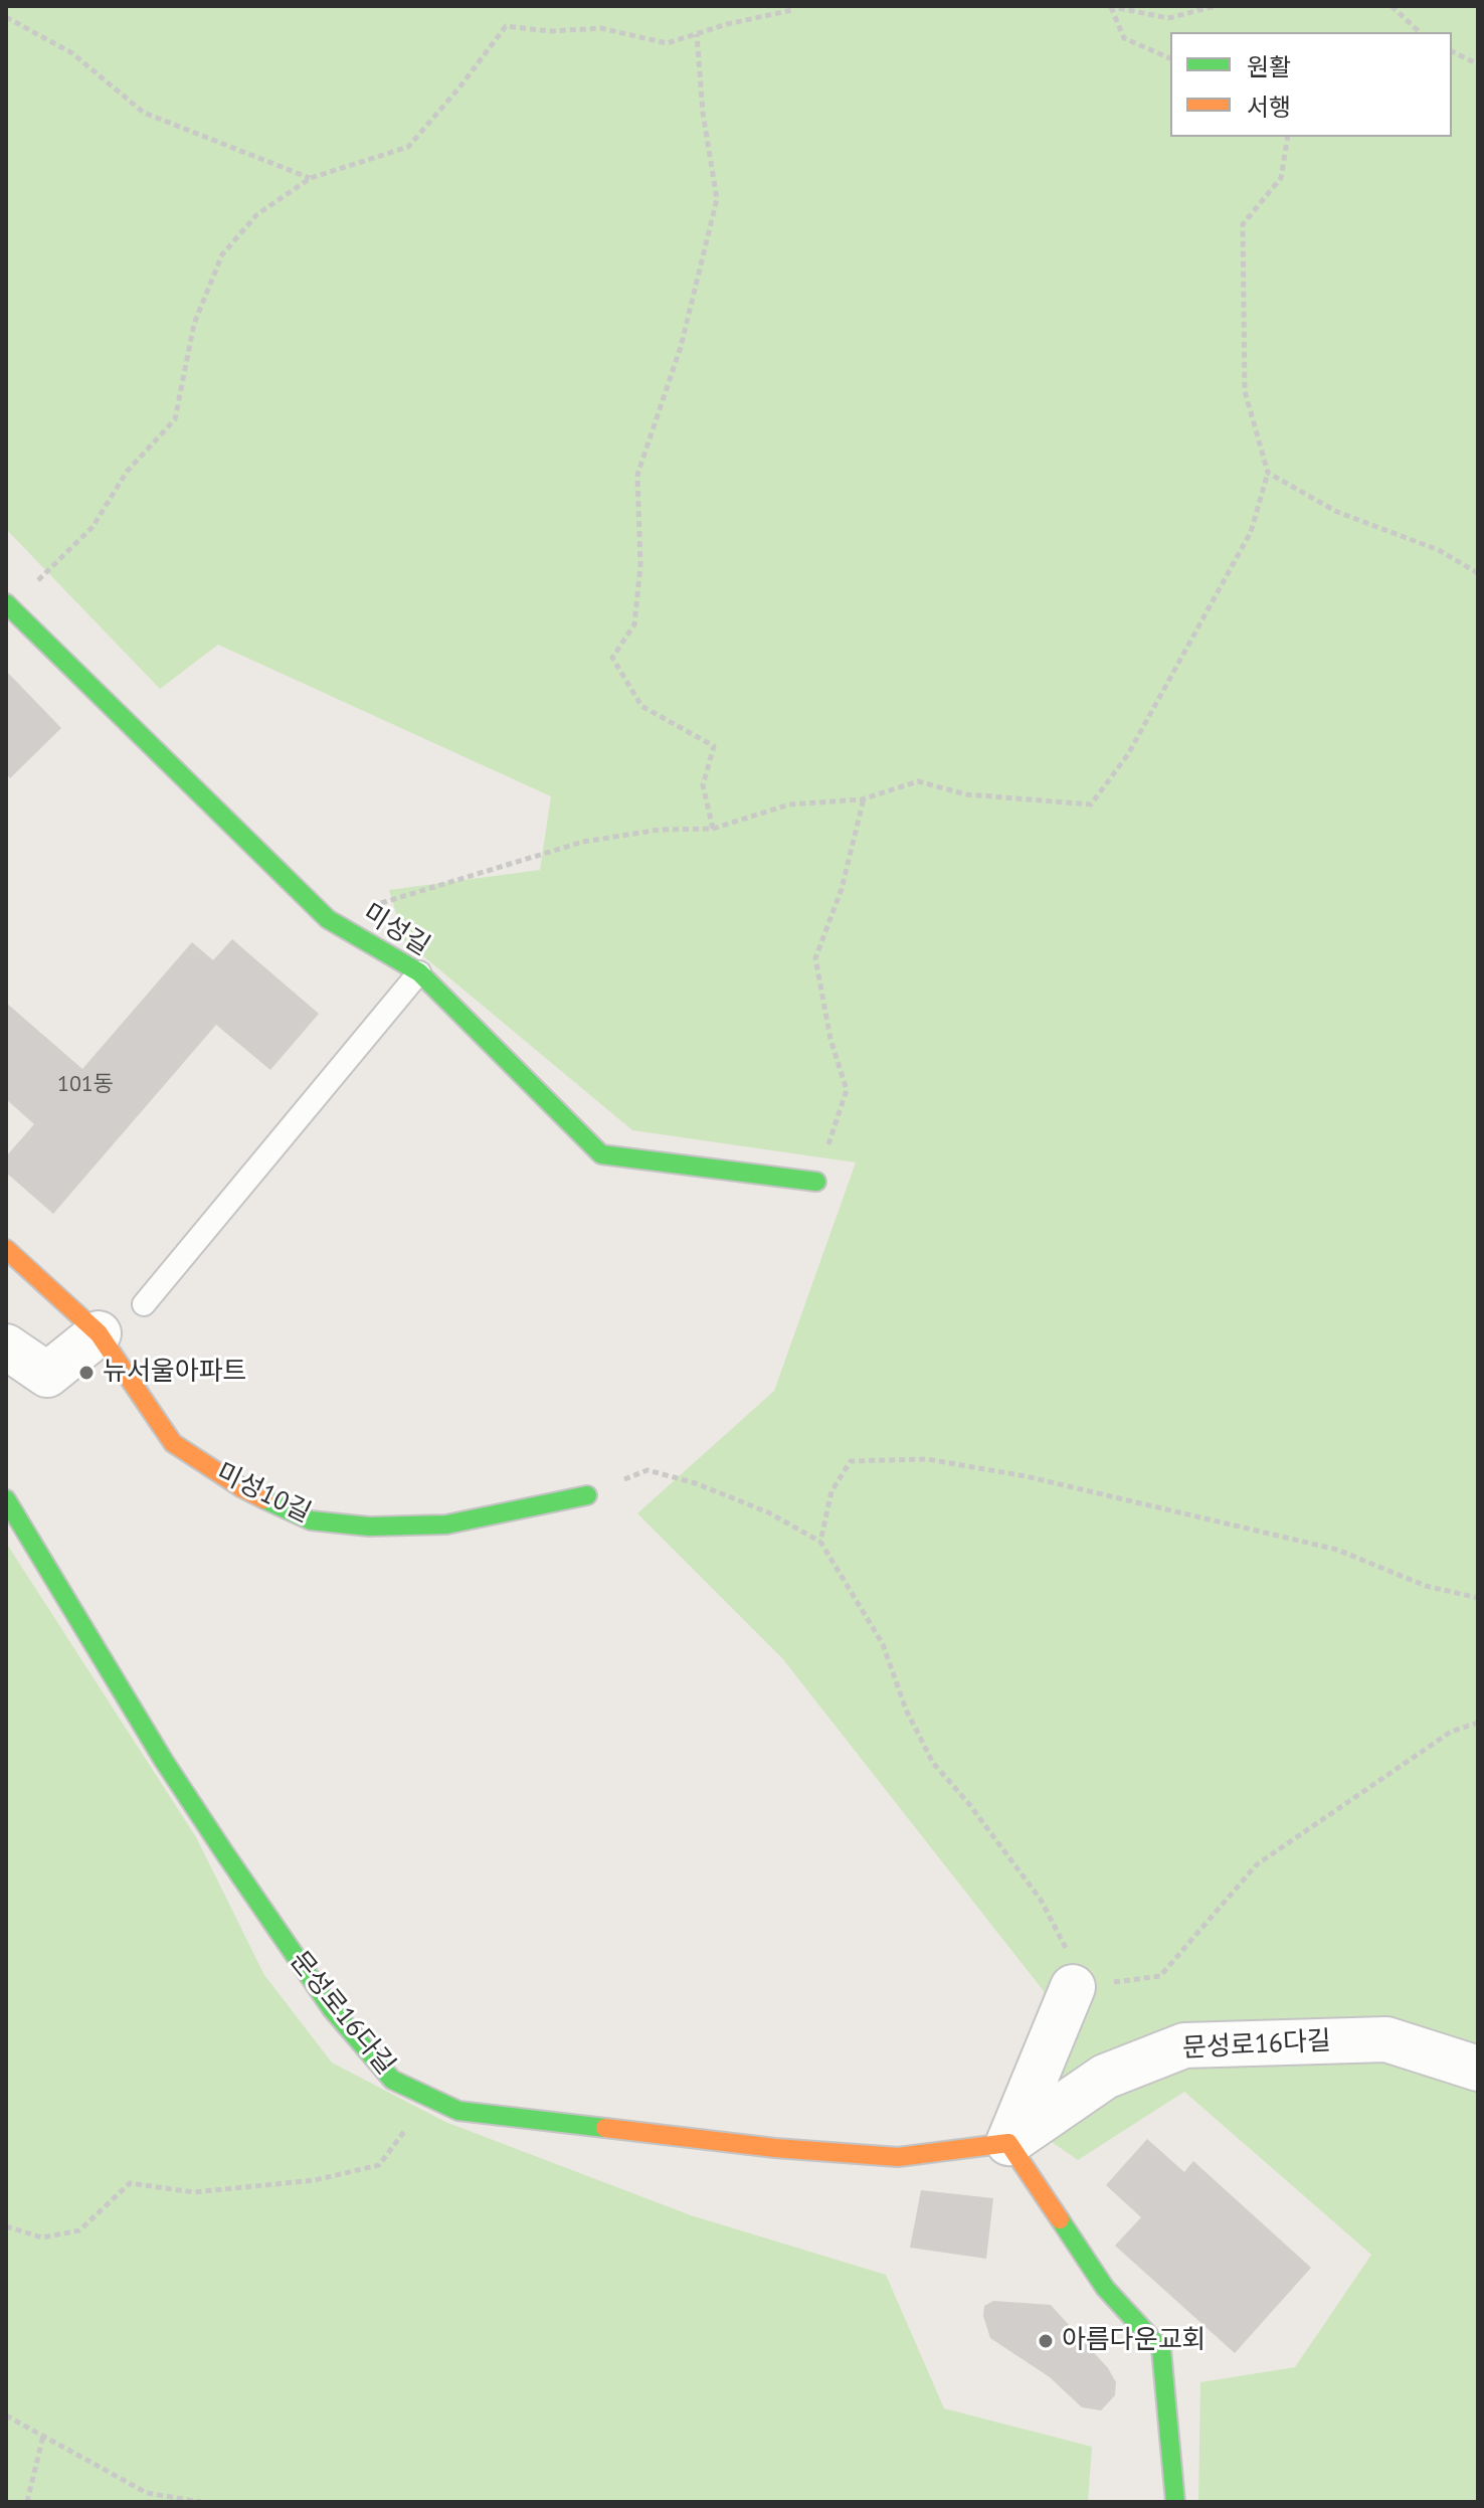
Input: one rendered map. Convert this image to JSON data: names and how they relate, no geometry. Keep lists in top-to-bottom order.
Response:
{
  "streets": {
    "street": ["미성길", "미성10길", "문성로16다길"]
  },
  "places": ["뉴서울아파트", "아름다운교회"],
  "house_numbers": ["101동"],
  "legend": ["원활", "서행"]
}
